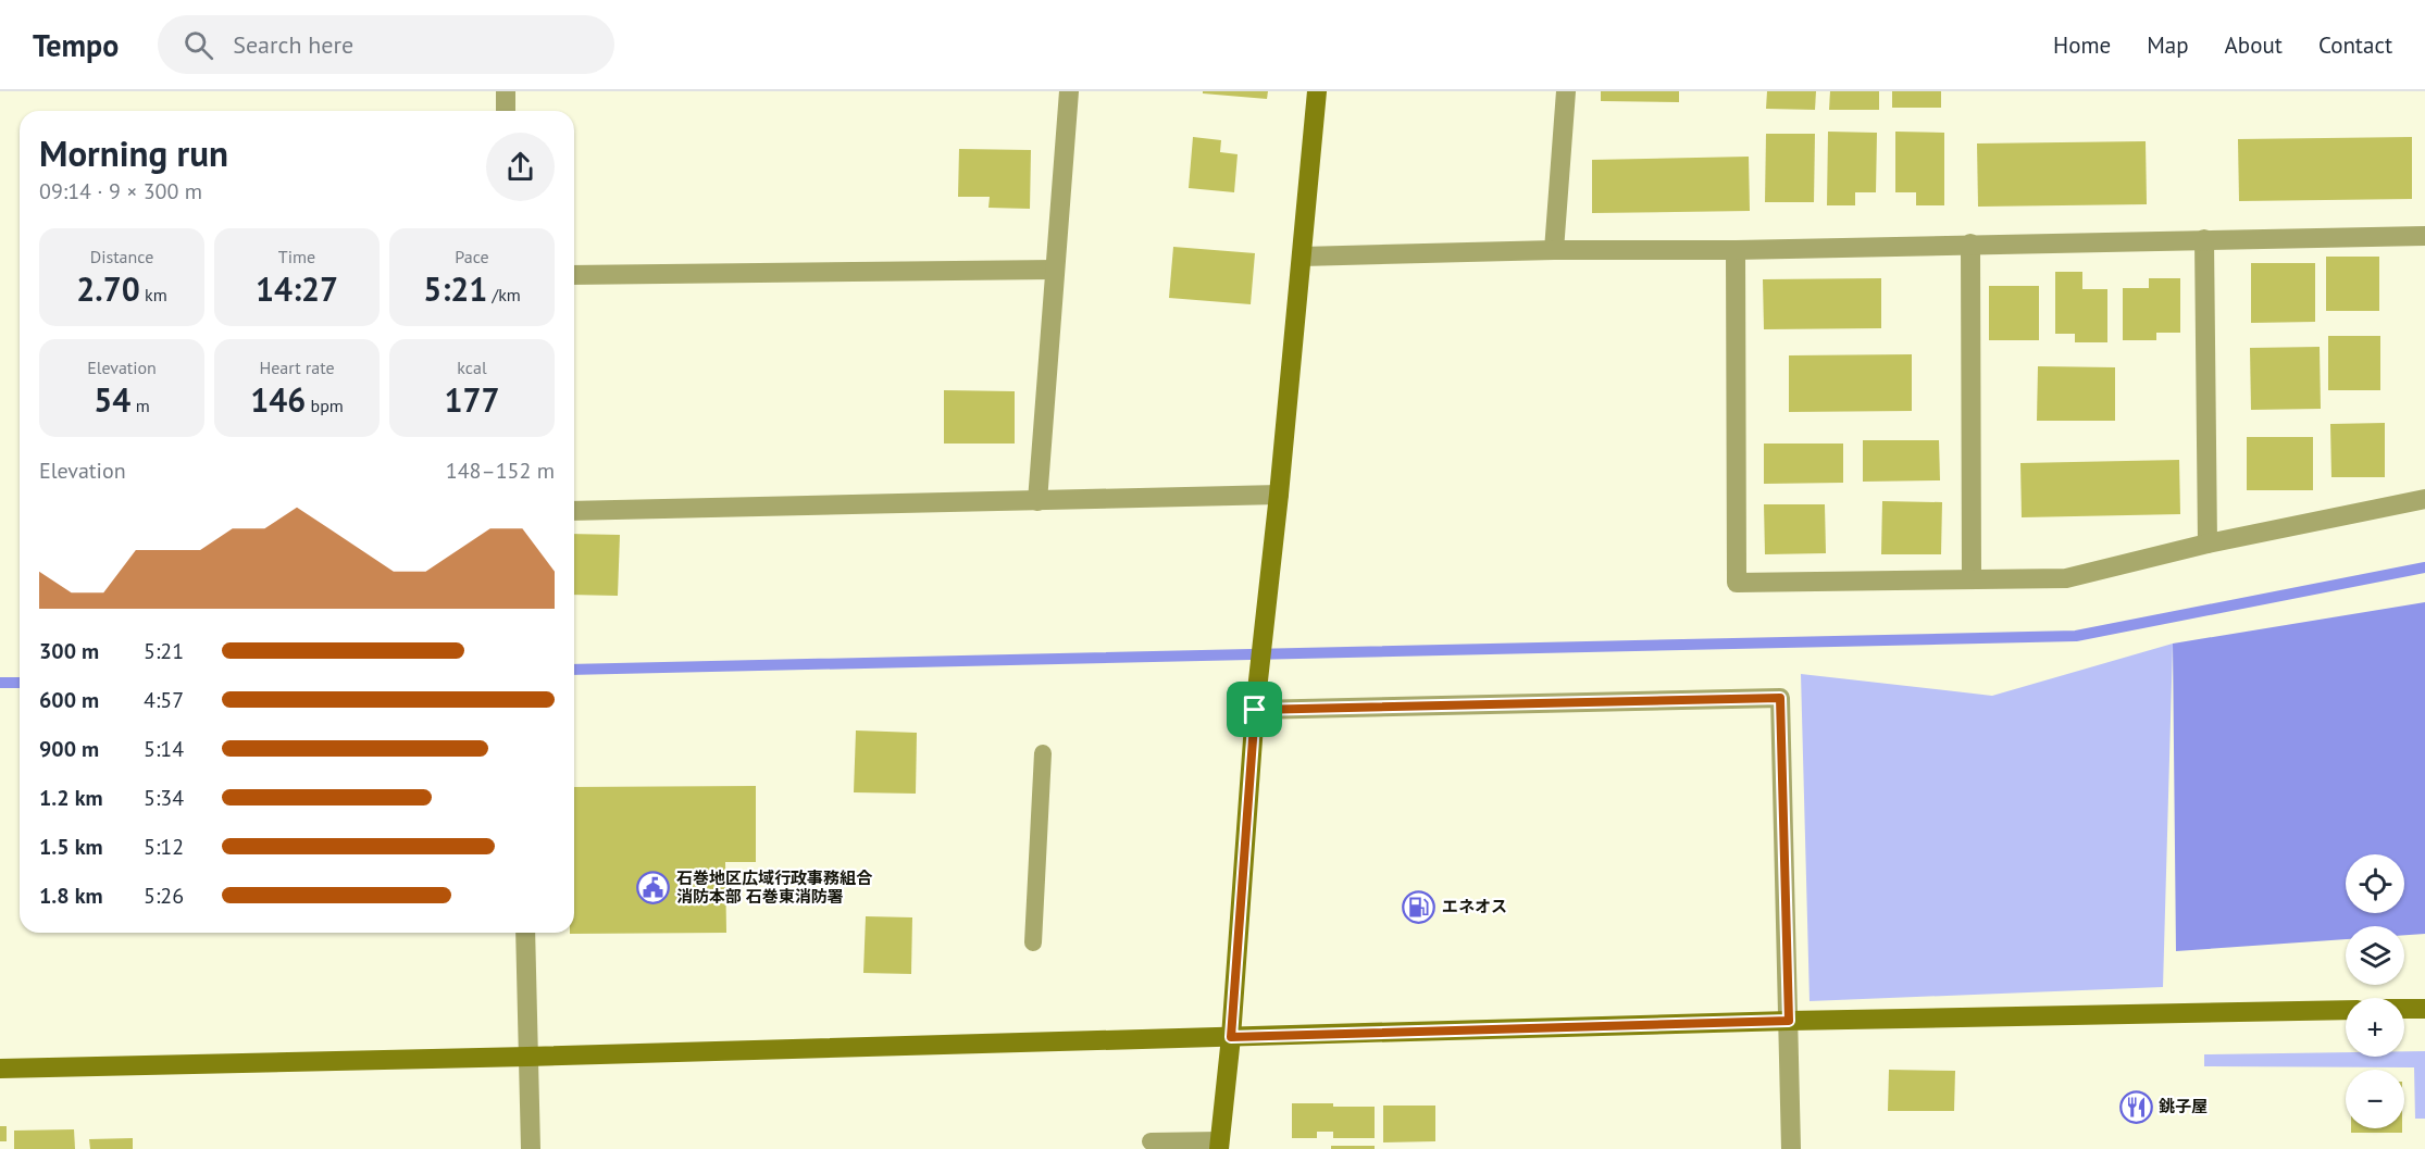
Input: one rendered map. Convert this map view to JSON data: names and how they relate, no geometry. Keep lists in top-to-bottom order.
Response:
{
  "places": {
    "public building": ["石巻地区広域行政事務組合 消防本部 石巻東消防署"],
    "fuel station": ["エネオス"],
    "restaurant": ["銚子屋"]
  },
  "page": {
    "header": "Tempo",
    "search": "Search here",
    "nav": [
      "Home",
      "Map",
      "About",
      "Contact"
    ],
    "heading": ["Morning run", "09:14 · 9 × 300 m"],
    "stats": [
      ["Distance", "2.70 km"],
      ["Time", "14:27"],
      ["Pace", "5:21 /km"],
      ["Elevation", "54 m"],
      ["Heart rate", "146 bpm"],
      ["kcal", "177"]
    ],
    "chart": ["Elevation", "148–152 m"],
    "list": [
      {
        "name": "300 m",
        "note": "5:21"
      },
      {
        "name": "600 m",
        "note": "4:57"
      },
      {
        "name": "900 m",
        "note": "5:14"
      },
      {
        "name": "1.2 km",
        "note": "5:34"
      },
      {
        "name": "1.5 km",
        "note": "5:12"
      },
      {
        "name": "1.8 km",
        "note": "5:26"
      }
    ],
    "map_buttons": ["+", "−"]
  }
}
